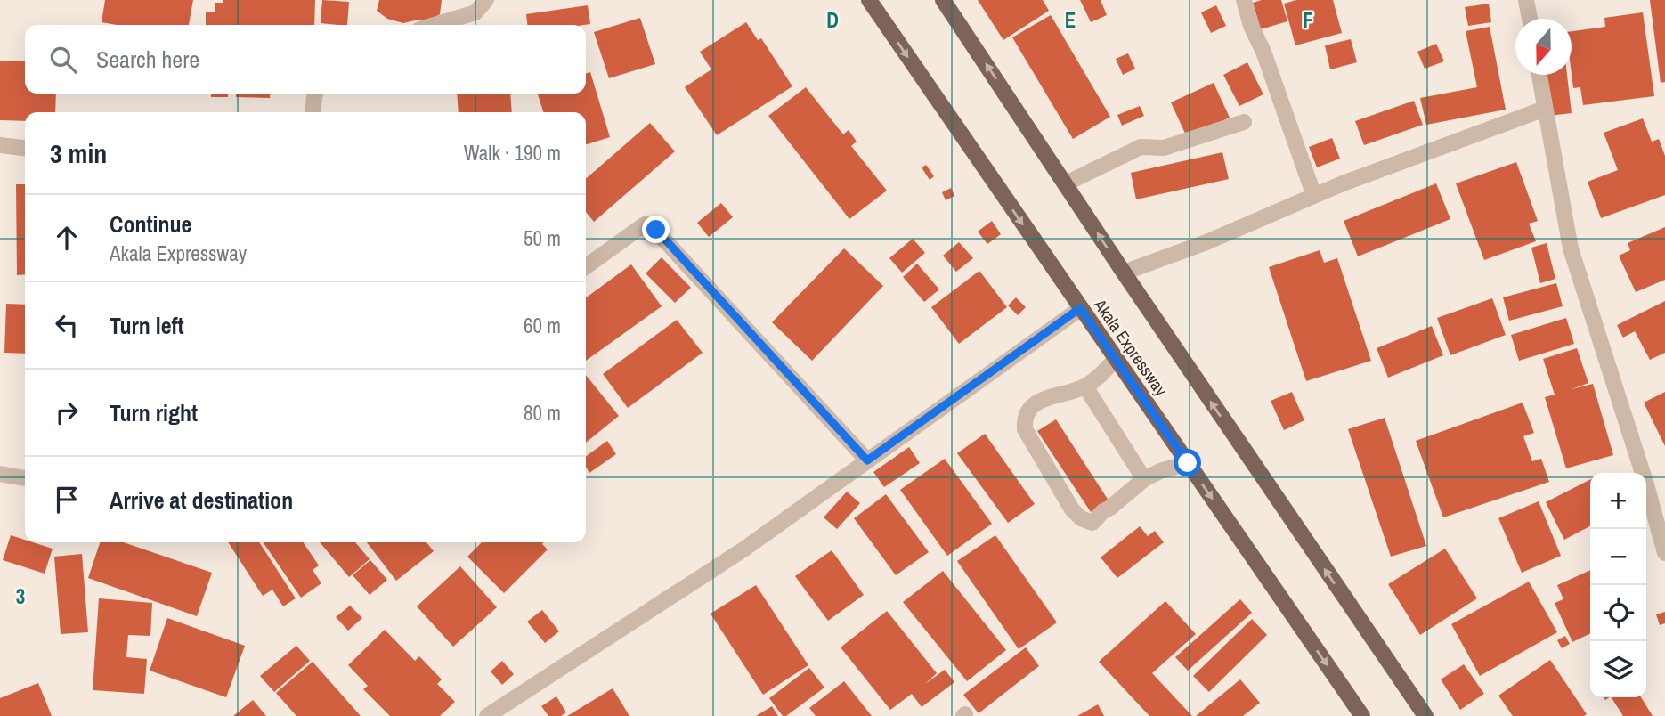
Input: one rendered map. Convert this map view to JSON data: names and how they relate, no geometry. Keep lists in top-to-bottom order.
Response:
{
  "streets": {
    "main road": ["Akala Expressway"]
  },
  "north": "bottom",
  "page": {
    "search": "Search here",
    "heading": ["3 min", "Walk · 190 m"],
    "list": [
      ["Continue", "Akala Expressway", "50 m"],
      ["Turn left", "60 m"],
      ["Turn right", "80 m"],
      "Arrive at destination"
    ],
    "map_buttons": ["+", "−"]
  },
  "grid": {
    "columns": ["D", "E", "F"],
    "rows": ["3"]
  }
}
